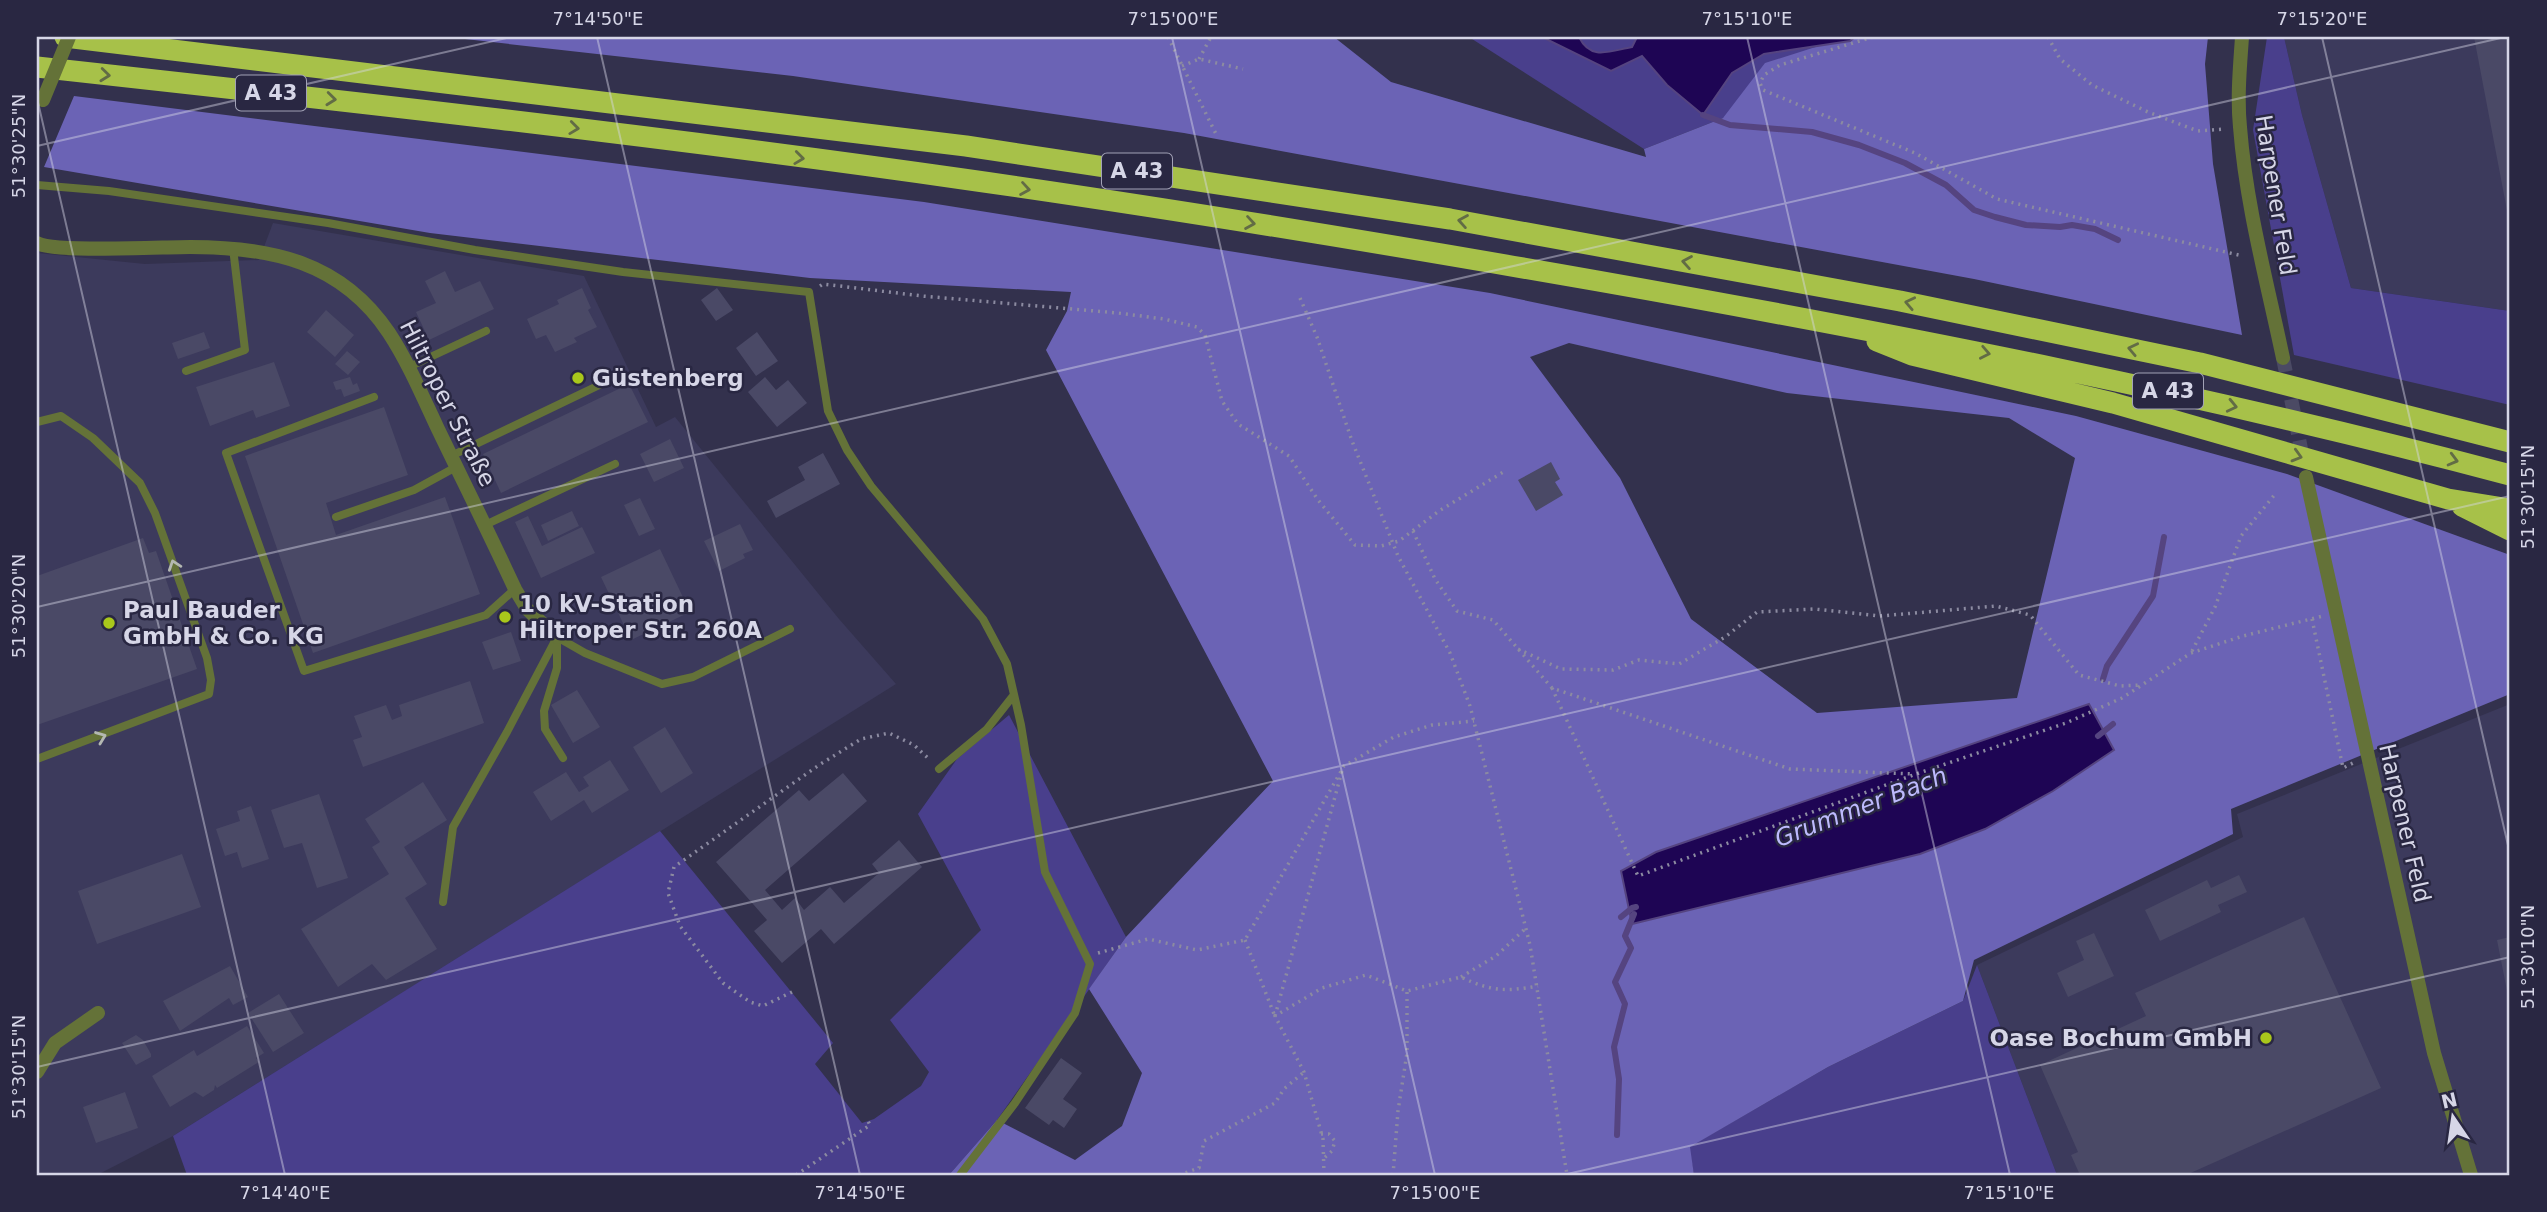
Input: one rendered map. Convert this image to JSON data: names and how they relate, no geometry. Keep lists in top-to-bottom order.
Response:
{
  "streets": {
    "highway": ["A 43"],
    "street": ["Harpener Feld", "Hiltroper Straße"]
  },
  "water": ["Grummer Bach"],
  "places": [
    "Güstenberg",
    "10 kV-Station Hiltroper Str. 260A",
    "Paul Bauder GmbH & Co. KG",
    "Oase Bochum GmbH"
  ],
  "north": "top",
  "coordinates": [
    "7°14'50\"E",
    "7°15'00\"E",
    "7°15'10\"E",
    "7°15'20\"E",
    "51°30'25\"N",
    "51°30'15\"N",
    "51°30'20\"N",
    "51°30'10\"N",
    "7°14'40\"E"
  ]
}
